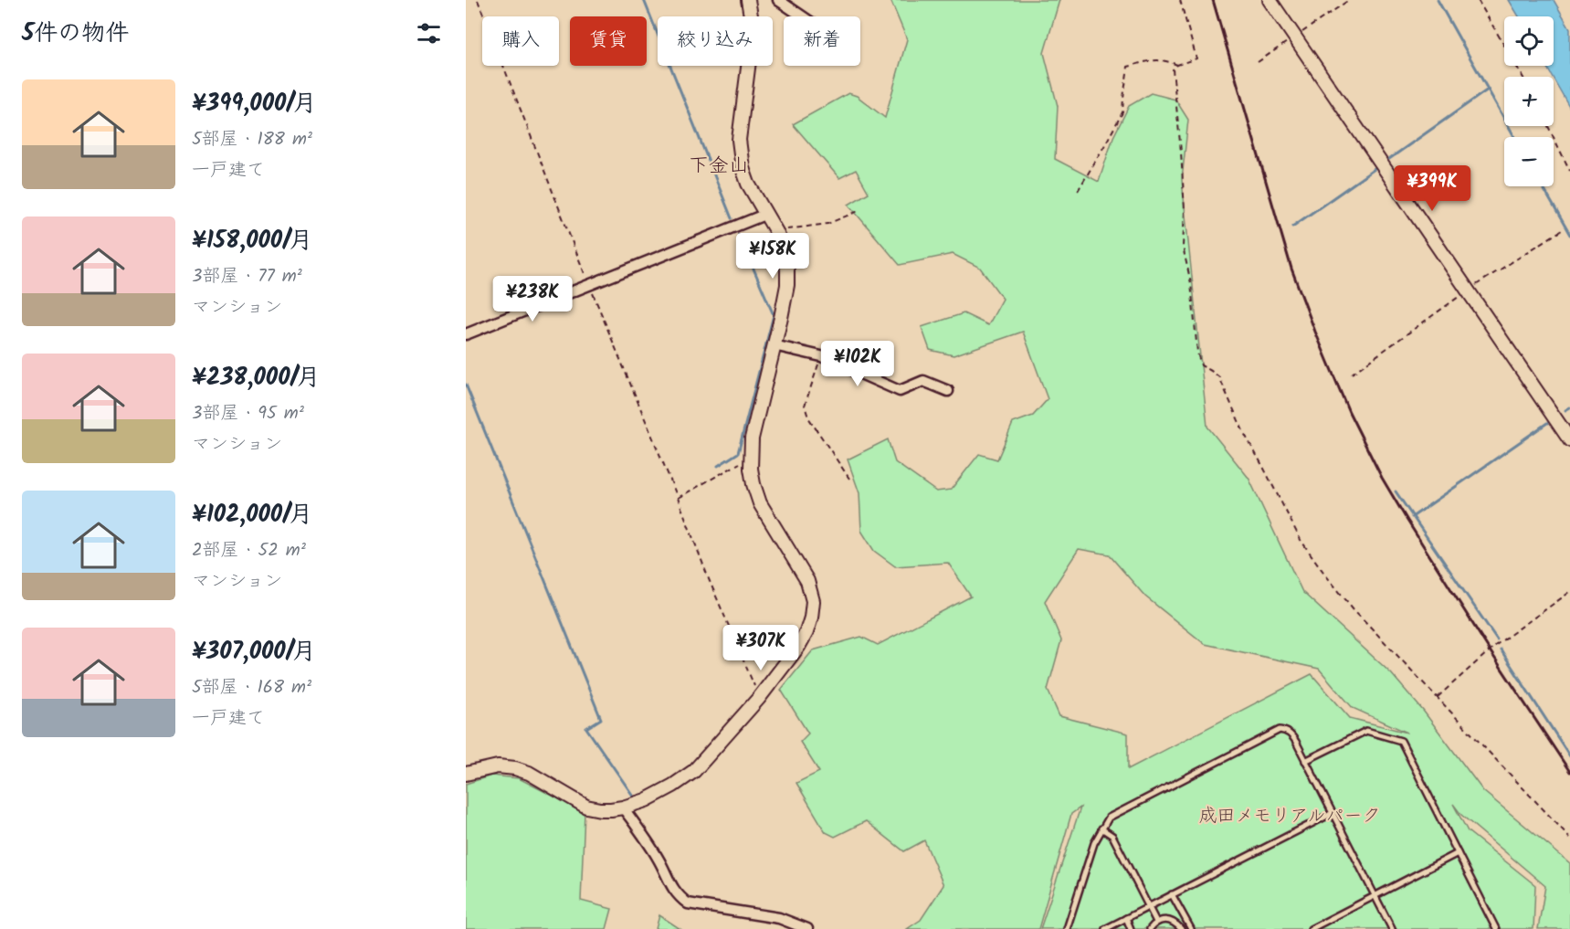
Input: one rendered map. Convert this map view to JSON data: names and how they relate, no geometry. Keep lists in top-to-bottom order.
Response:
{
  "districts": ["下金山"],
  "parks": ["成田メモリアルパーク"],
  "page": {
    "heading": "5件の物件",
    "map_buttons": ["+", "−"],
    "chip": [
      "購入",
      "賃貸",
      "絞り込み",
      "新着"
    ],
    "list": [
      {
        "name": "¥399,000/月",
        "note": "5部屋 · 188 m² · 一戸建て"
      },
      {
        "name": "¥158,000/月",
        "note": "3部屋 · 77 m² · マンション"
      },
      {
        "name": "¥238,000/月",
        "note": "3部屋 · 95 m² · マンション"
      },
      {
        "name": "¥102,000/月",
        "note": "2部屋 · 52 m² · マンション"
      },
      {
        "name": "¥307,000/月",
        "note": "5部屋 · 168 m² · 一戸建て"
      }
    ],
    "price": [
      "¥399K",
      "¥158K",
      "¥238K",
      "¥102K",
      "¥307K"
    ]
  }
}
